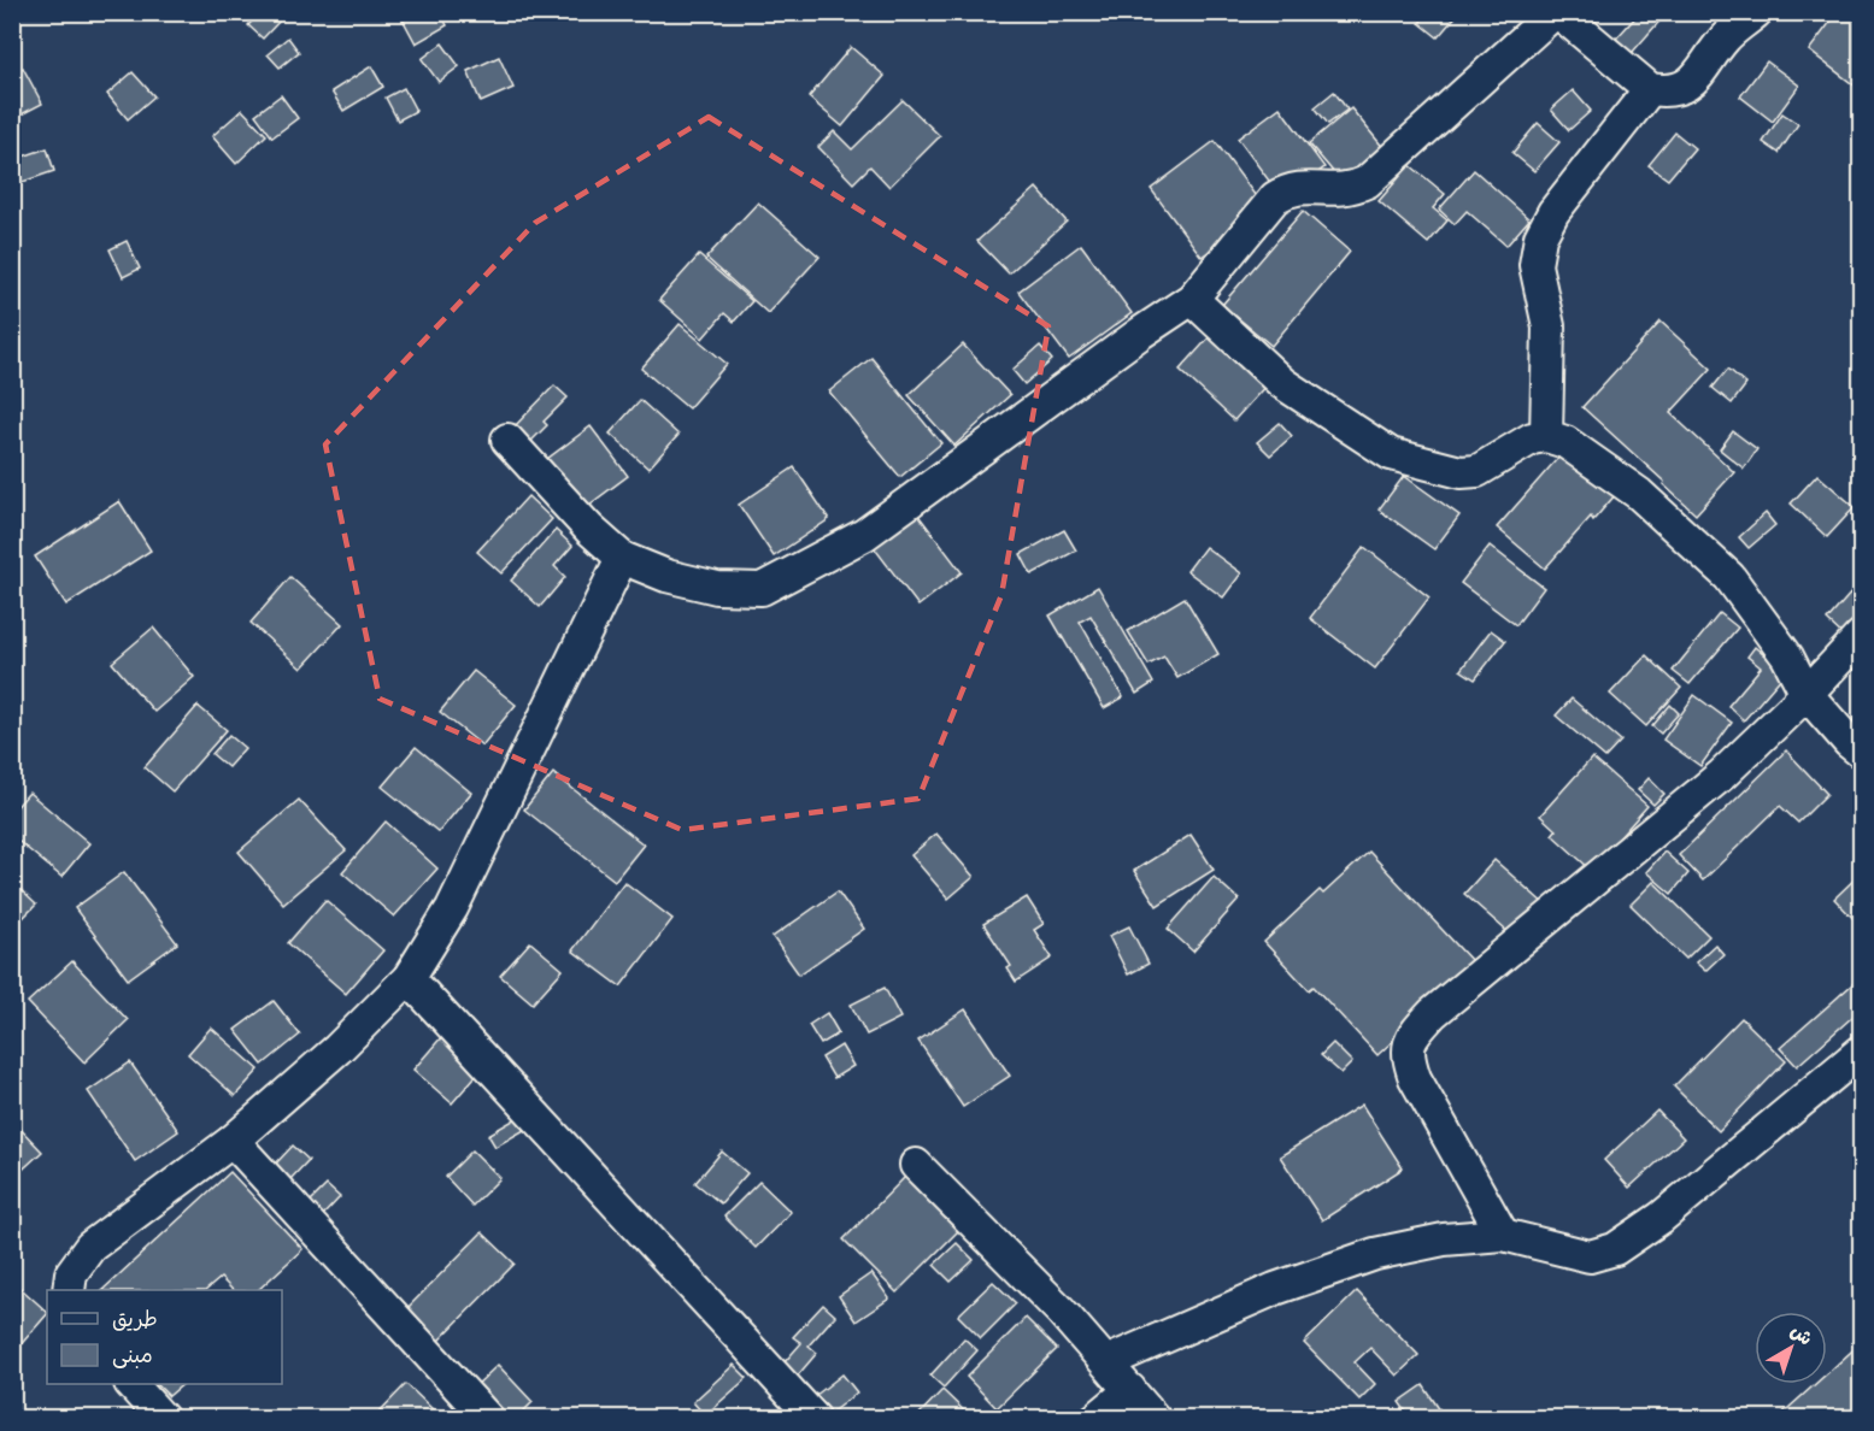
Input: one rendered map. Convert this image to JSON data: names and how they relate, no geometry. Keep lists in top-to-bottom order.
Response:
{
  "legend": ["طريق", "مبنى"],
  "north": "top right"
}
